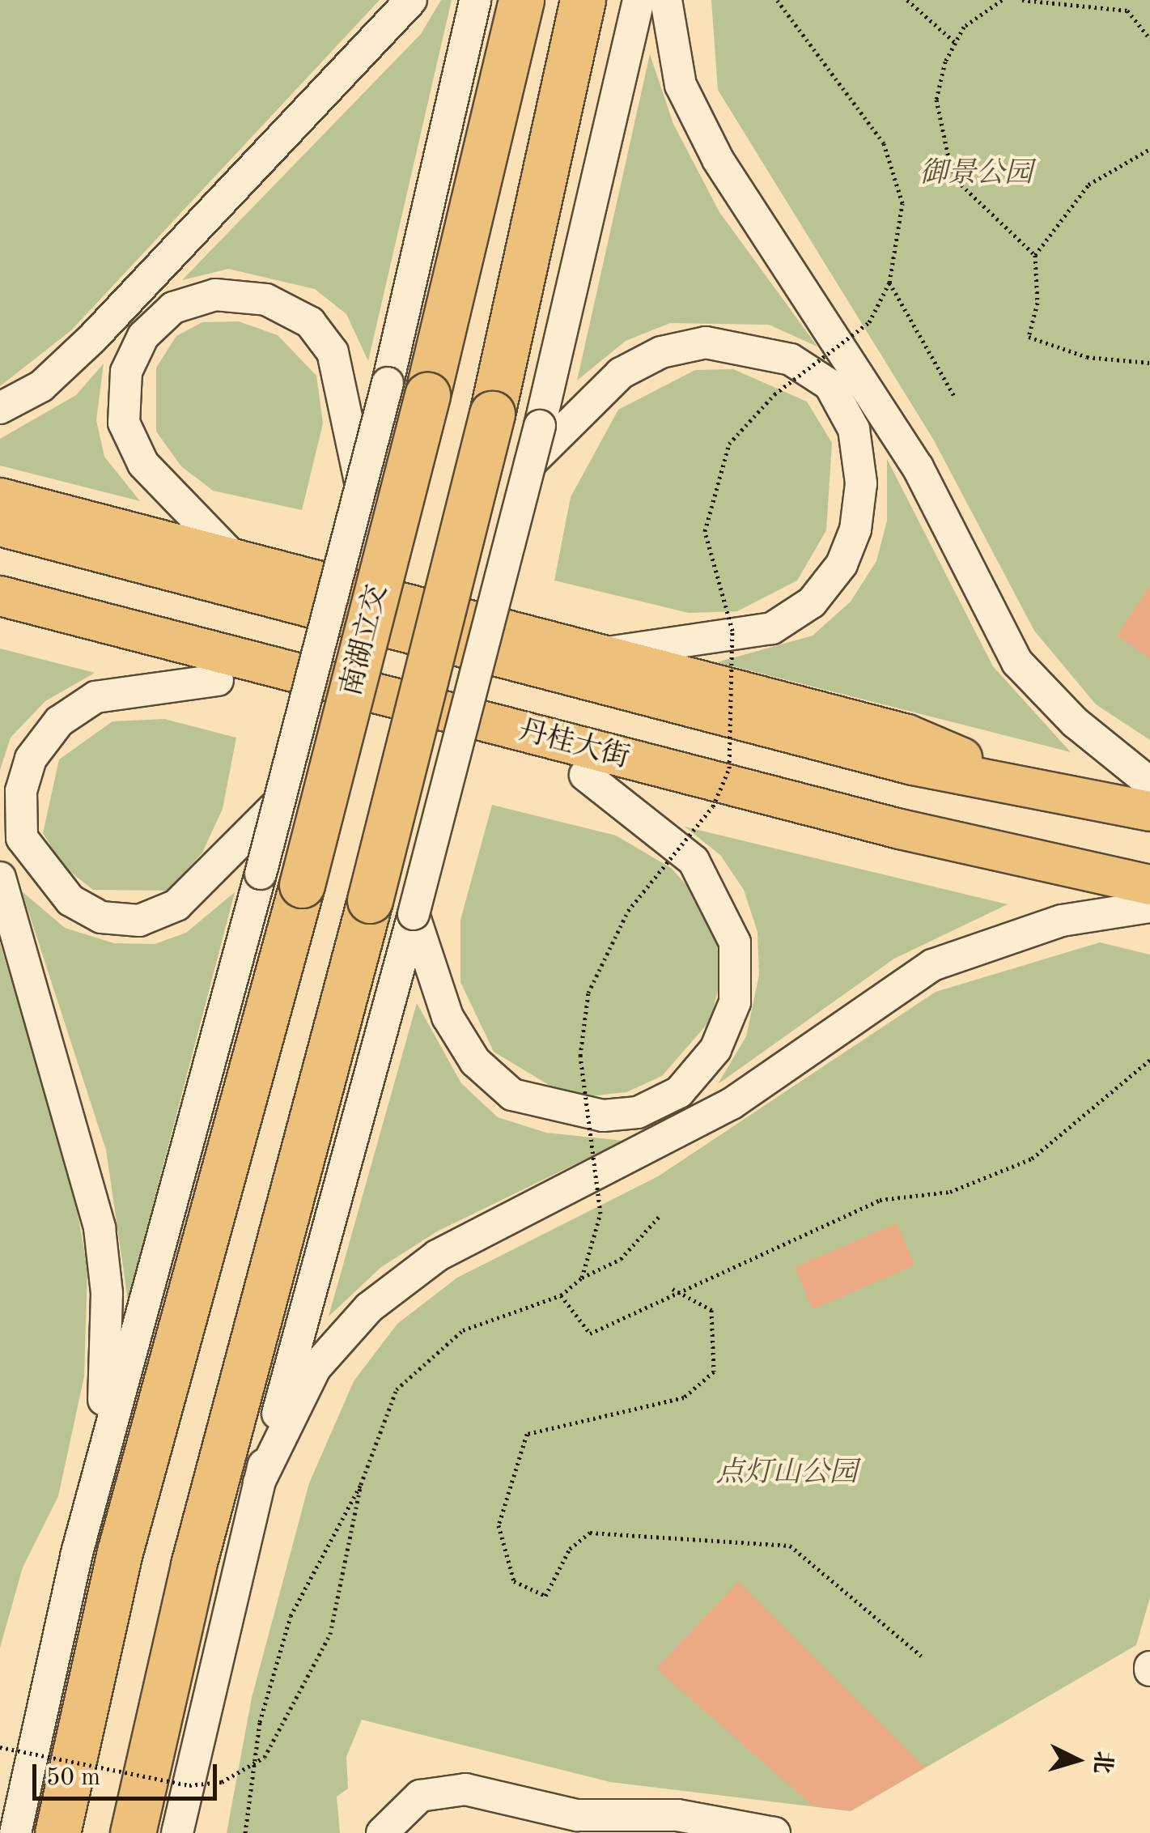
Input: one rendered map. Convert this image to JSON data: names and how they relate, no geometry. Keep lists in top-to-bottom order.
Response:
{
  "streets": {
    "highway": ["南湖立交"],
    "main road": ["丹桂大街"]
  },
  "parks": ["御景公园", "点灯山公园"],
  "scale_bar": "50 m",
  "north": "right"
}
